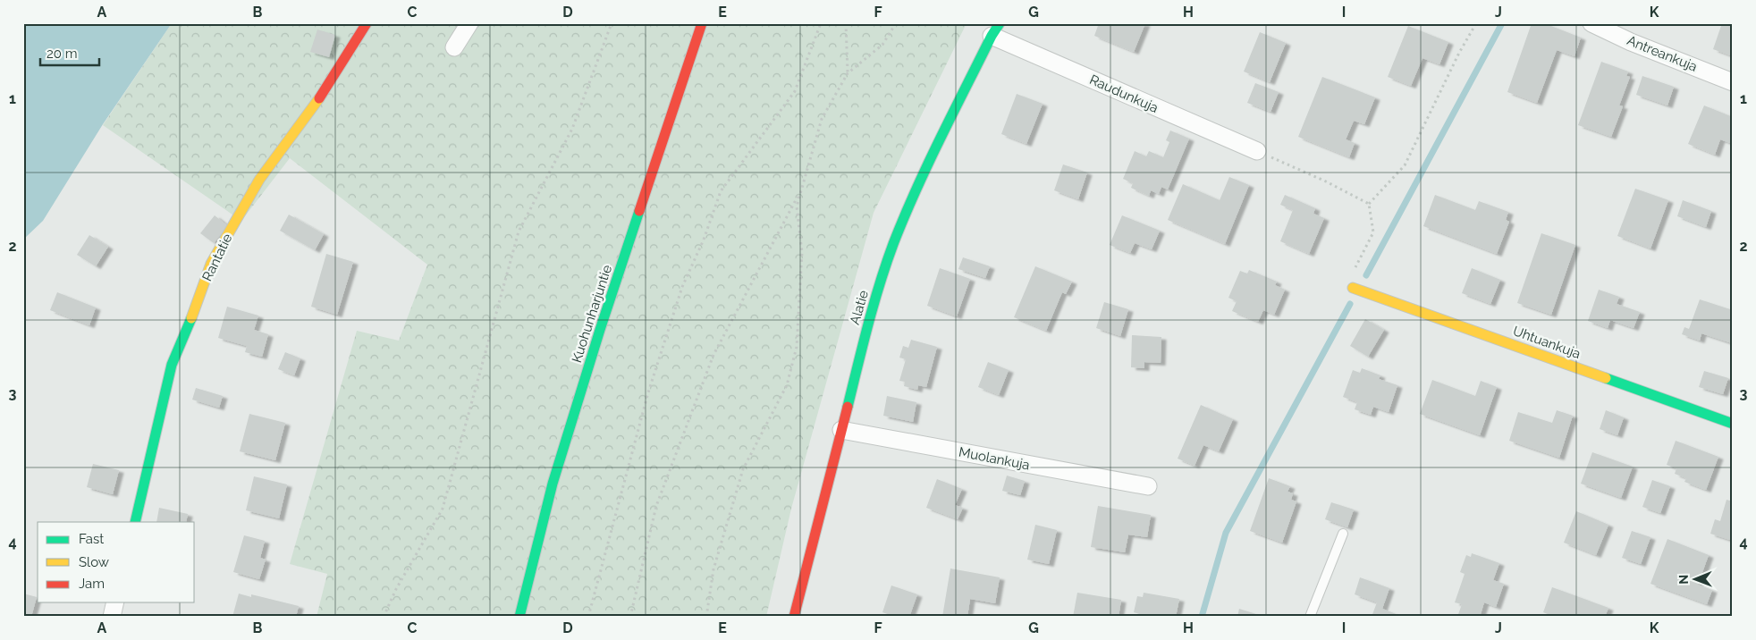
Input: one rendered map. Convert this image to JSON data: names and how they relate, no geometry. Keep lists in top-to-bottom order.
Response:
{
  "streets": {
    "street": [
      "Antreankuja",
      "Raudunkuja",
      "Rantatie",
      "Alatie",
      "Kuohunharjuntie",
      "Uhtuankuja",
      "Muolankuja"
    ]
  },
  "crossings": [
    ["Raudunkuja", "Alatie"],
    ["Alatie", "Muolankuja"]
  ],
  "legend": ["Fast", "Slow", "Jam"],
  "scale_bar": "20 m",
  "north": "left",
  "grid": {
    "columns": [
      "A",
      "B",
      "C",
      "D",
      "E",
      "F",
      "G",
      "H",
      "I",
      "J",
      "K"
    ],
    "rows": [
      "1",
      "2",
      "3",
      "4"
    ]
  }
}
